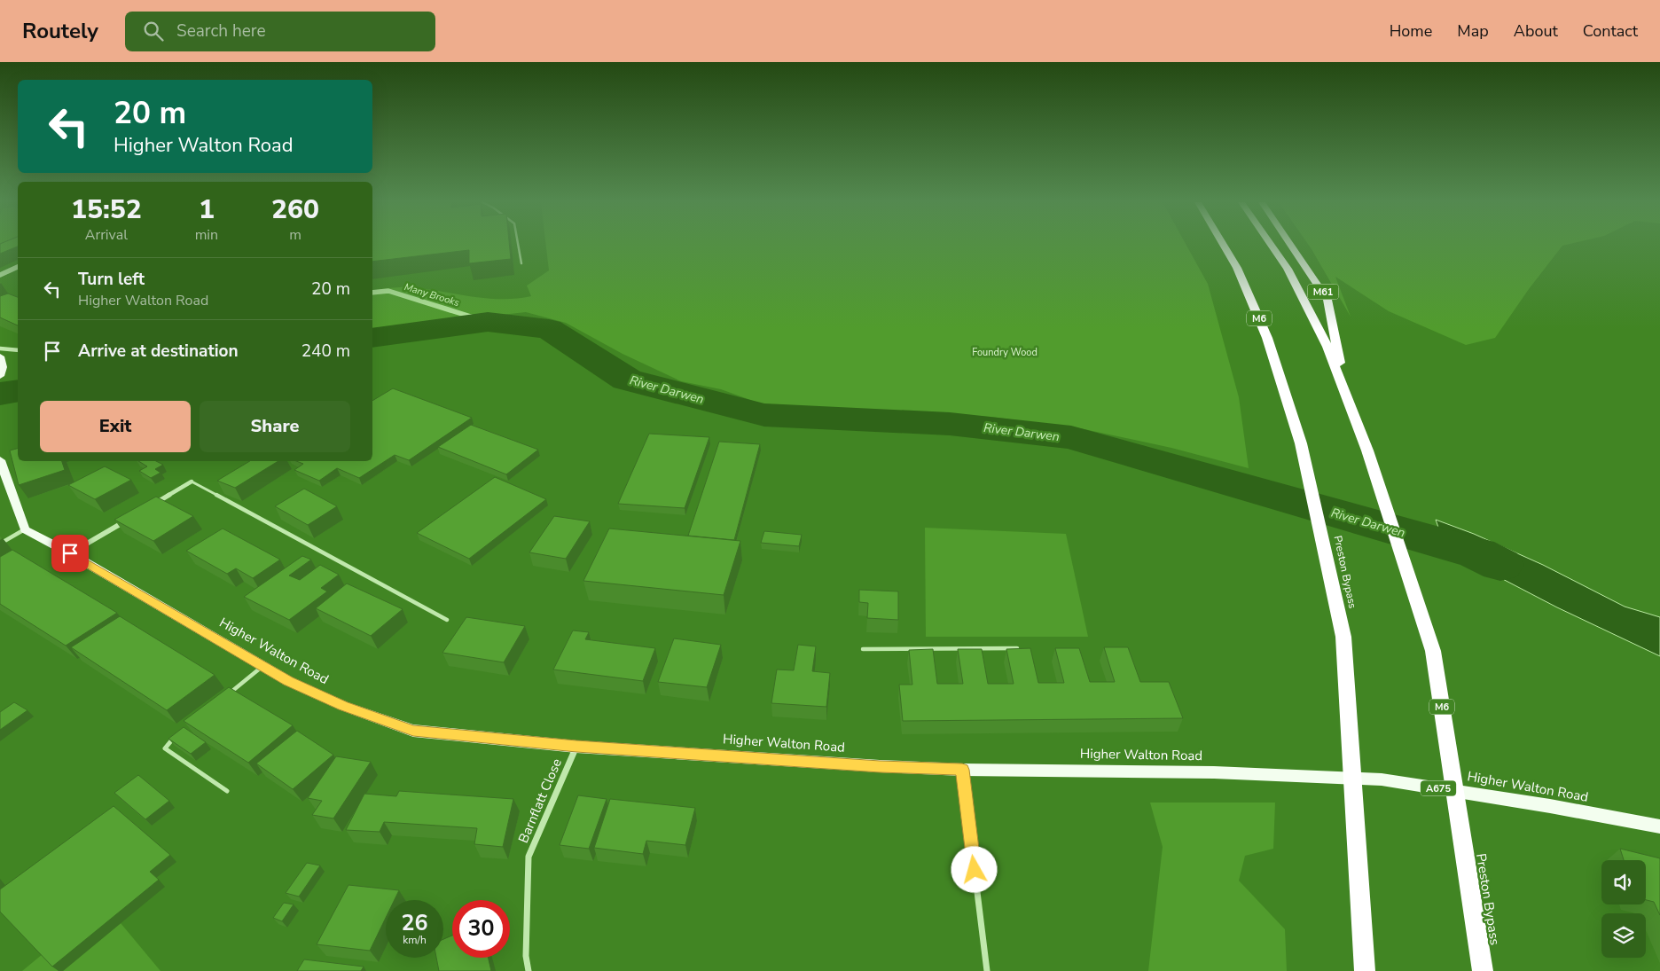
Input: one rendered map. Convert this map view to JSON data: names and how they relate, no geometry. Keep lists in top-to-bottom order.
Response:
{
  "streets": {
    "highway": ["M61", "M6", "Preston Bypass"],
    "main road": ["Higher Walton Road", "A675"],
    "street": ["Barnflatt Close"]
  },
  "crossings": [
    ["M61", "M6"],
    ["M61", "Preston Bypass"],
    ["M6", "Preston Bypass"],
    ["Higher Walton Road", "Barnflatt Close"]
  ],
  "water": ["Many Brooks", "River Darwen"],
  "parks": ["Foundry Wood"],
  "page": {
    "header": "Routely",
    "search": "Search here",
    "nav": [
      "Home",
      "Map",
      "About",
      "Contact"
    ],
    "turn": ["20 m", "Higher Walton Road"],
    "eta": [
      "15:52",
      "Arrival",
      "1",
      "min",
      "260",
      "m"
    ],
    "list": [
      {
        "name": "Turn left",
        "note": "Higher Walton Road",
        "value": "20 m"
      },
      {
        "name": "Arrive at destination",
        "value": "240 m"
      }
    ],
    "buttons": ["Exit", "Share"],
    "speed": "26 km/h",
    "limit": "30"
  }
}
